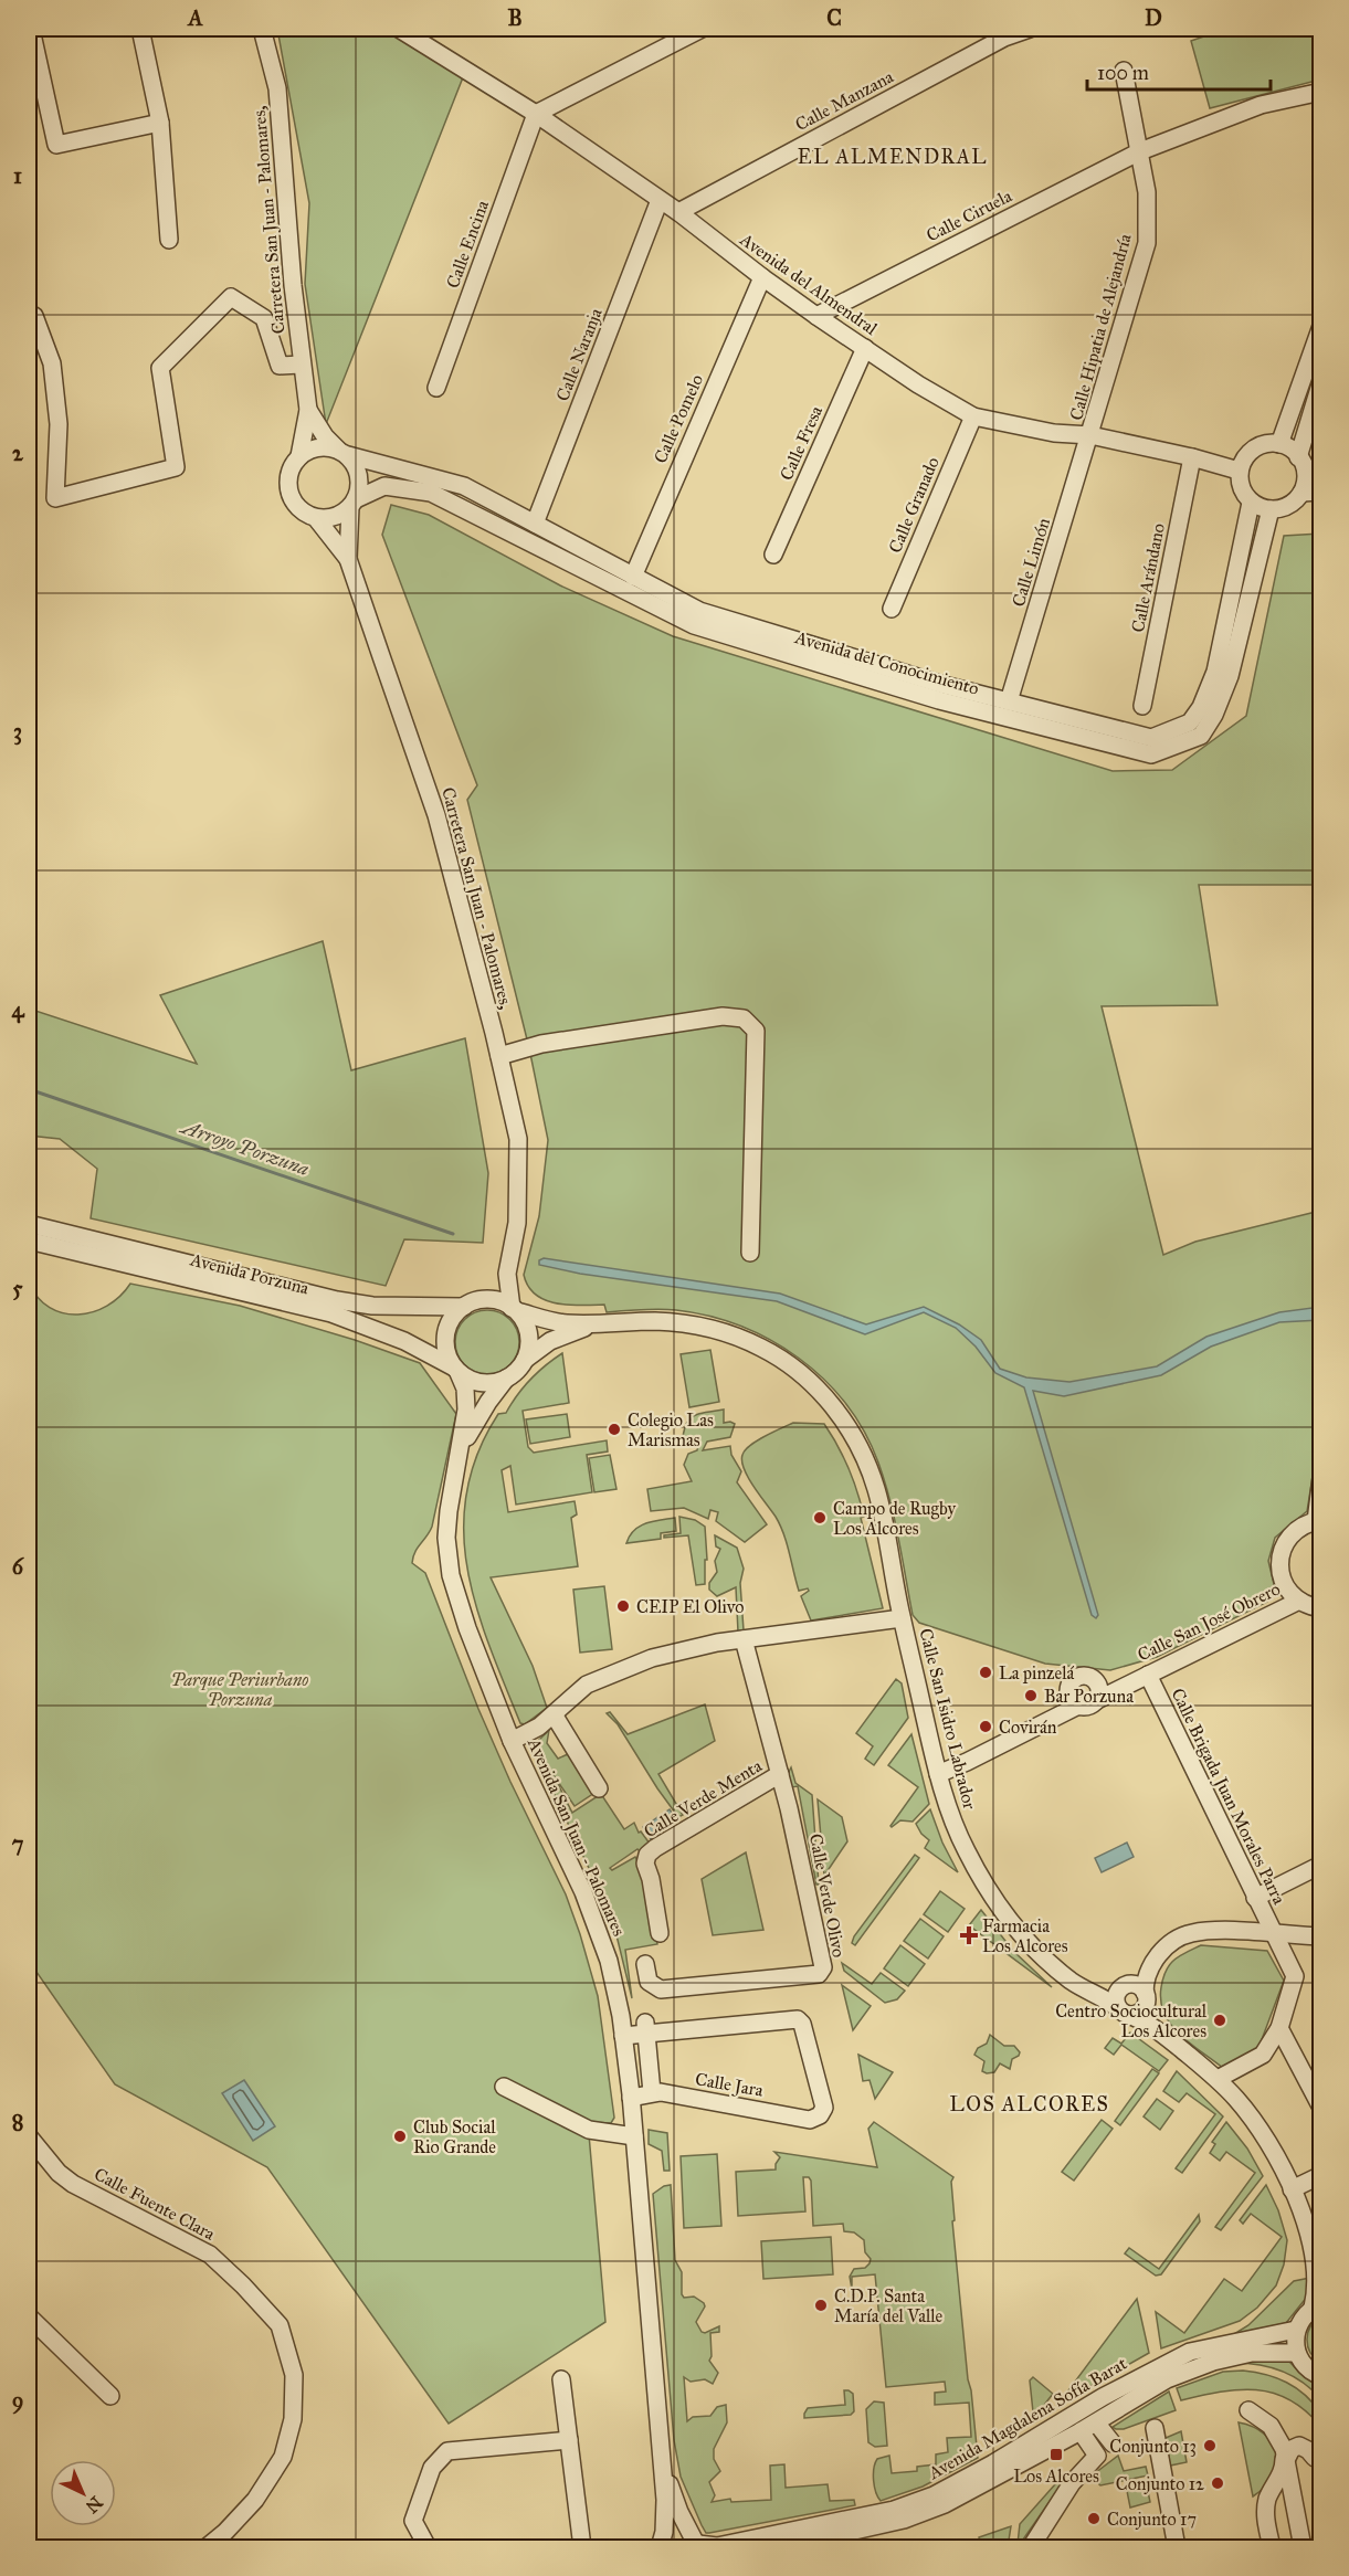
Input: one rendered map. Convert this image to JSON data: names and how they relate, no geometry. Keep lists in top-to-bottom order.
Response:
{
  "streets": {
    "street": [
      "Calle Manzana",
      "Calle Ciruela",
      "Carretera San Juan - Palomares,",
      "Calle Encina",
      "Avenida del Almendral",
      "Calle Hipatia de Alejandría",
      "Calle Naranja",
      "Calle Pomelo",
      "Calle Fresa",
      "Calle Granado",
      "Calle Limón",
      "Calle Arándano",
      "Avenida del Conocimiento",
      "Avenida Porzuna",
      "Calle San José Obrero",
      "Calle San Isidro Labrador",
      "Calle Brigada Juan Morales Parra",
      "Calle Verde Menta",
      "Avenida San Juan - Palomares",
      "Calle Verde Olivo",
      "Calle Jara",
      "Calle Fuente Clara",
      "Avenida Magdalena Sofía Barat"
    ]
  },
  "crossings": [
    ["Calle Manzana", "Avenida del Almendral"],
    ["Calle Ciruela", "Avenida del Almendral"],
    ["Calle Ciruela", "Calle Hipatia de Alejandría"],
    ["Carretera San Juan - Palomares,", "Avenida del Conocimiento"],
    ["Calle Encina", "Avenida del Almendral"],
    ["Avenida del Almendral", "Calle Hipatia de Alejandría"],
    ["Avenida del Almendral", "Calle Naranja"],
    ["Avenida del Almendral", "Calle Pomelo"],
    ["Avenida del Almendral", "Calle Fresa"],
    ["Avenida del Almendral", "Calle Granado"],
    ["Avenida del Almendral", "Calle Limón"],
    ["Avenida del Almendral", "Calle Arándano"],
    ["Avenida del Almendral", "Avenida del Conocimiento"],
    ["Calle Hipatia de Alejandría", "Calle Limón"],
    ["Calle Naranja", "Avenida del Conocimiento"],
    ["Calle Pomelo", "Avenida del Conocimiento"],
    ["Calle Limón", "Avenida del Conocimiento"],
    ["Calle San José Obrero", "Calle San Isidro Labrador"],
    ["Calle San José Obrero", "Calle Brigada Juan Morales Parra"],
    ["Calle San Isidro Labrador", "Calle Brigada Juan Morales Parra"],
    ["Calle Verde Menta", "Calle Verde Olivo"],
    ["Avenida San Juan - Palomares", "Calle Jara"]
  ],
  "districts": ["EL ALMENDRAL", "LOS ALCORES"],
  "water": ["Arroyo Porzuna"],
  "parks": ["Parque Periurbano Porzuna"],
  "places": {
    "other": [
      "Colegio Las Marismas",
      "Campo de Rugby Los Alcores",
      "CEIP El Olivo",
      "La pinzelá",
      "Bar Porzuna",
      "Covirán",
      "Centro Sociocultural Los Alcores",
      "Club Social Rio Grande",
      "C.D.P. Santa María del Valle",
      "Conjunto 13",
      "Conjunto 12",
      "Conjunto 17"
    ],
    "health": ["Farmacia Los Alcores"],
    "transit": ["Los Alcores"]
  },
  "scale_bar": "100 m",
  "north": "bottom right",
  "grid": {
    "columns": [
      "A",
      "B",
      "C",
      "D"
    ],
    "rows": [
      "1",
      "2",
      "3",
      "4",
      "5",
      "6",
      "7",
      "8",
      "9"
    ]
  }
}
